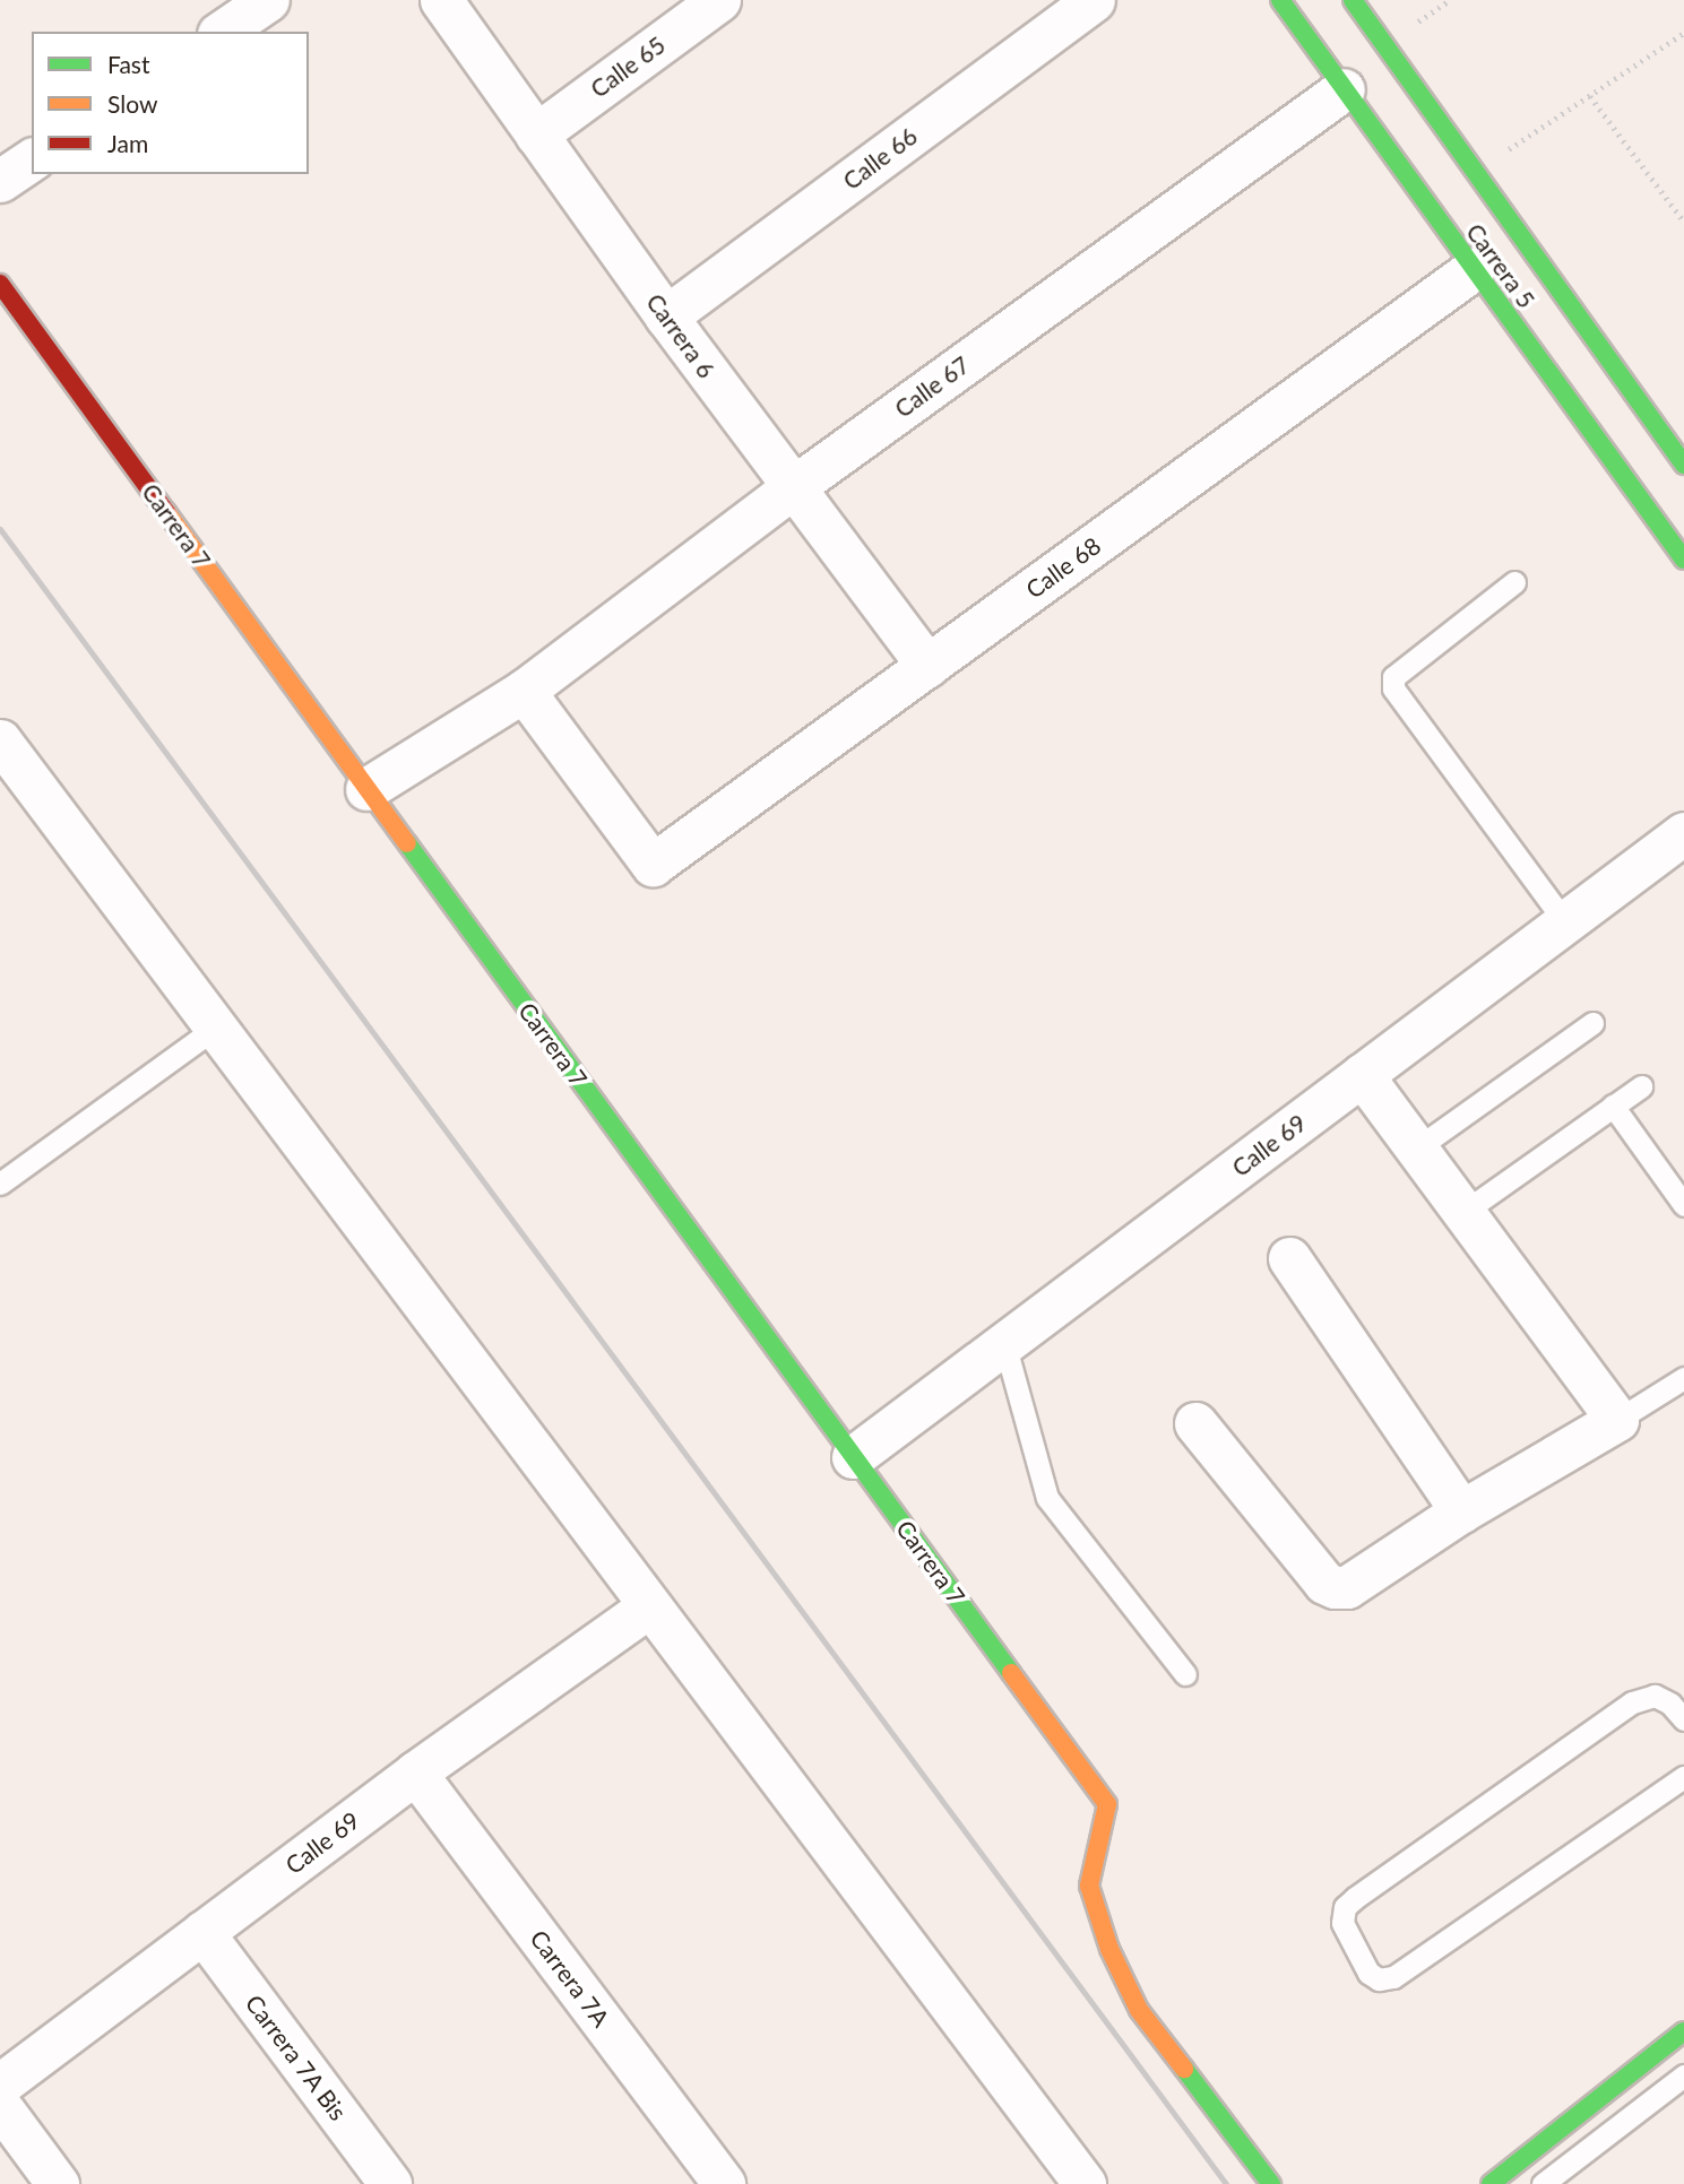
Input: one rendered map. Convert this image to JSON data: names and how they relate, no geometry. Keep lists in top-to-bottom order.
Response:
{
  "streets": {
    "main road": ["Carrera 5", "Carrera 7"],
    "street": [
      "Calle 65",
      "Calle 66",
      "Carrera 6",
      "Calle 67",
      "Calle 68",
      "Calle 69",
      "Carrera 7A",
      "Carrera 7A Bis"
    ]
  },
  "crossings": [
    ["Calle 65", "Carrera 6"],
    ["Calle 66", "Carrera 6"],
    ["Carrera 5", "Calle 67"],
    ["Carrera 5", "Calle 68"],
    ["Carrera 6", "Calle 67"],
    ["Carrera 6", "Calle 68"],
    ["Calle 67", "Carrera 7"],
    ["Calle 67", "Calle 68"],
    ["Carrera 7", "Calle 69"],
    ["Calle 69", "Carrera 7A"],
    ["Calle 69", "Carrera 7A Bis"]
  ],
  "legend": ["Fast", "Slow", "Jam"]
}
